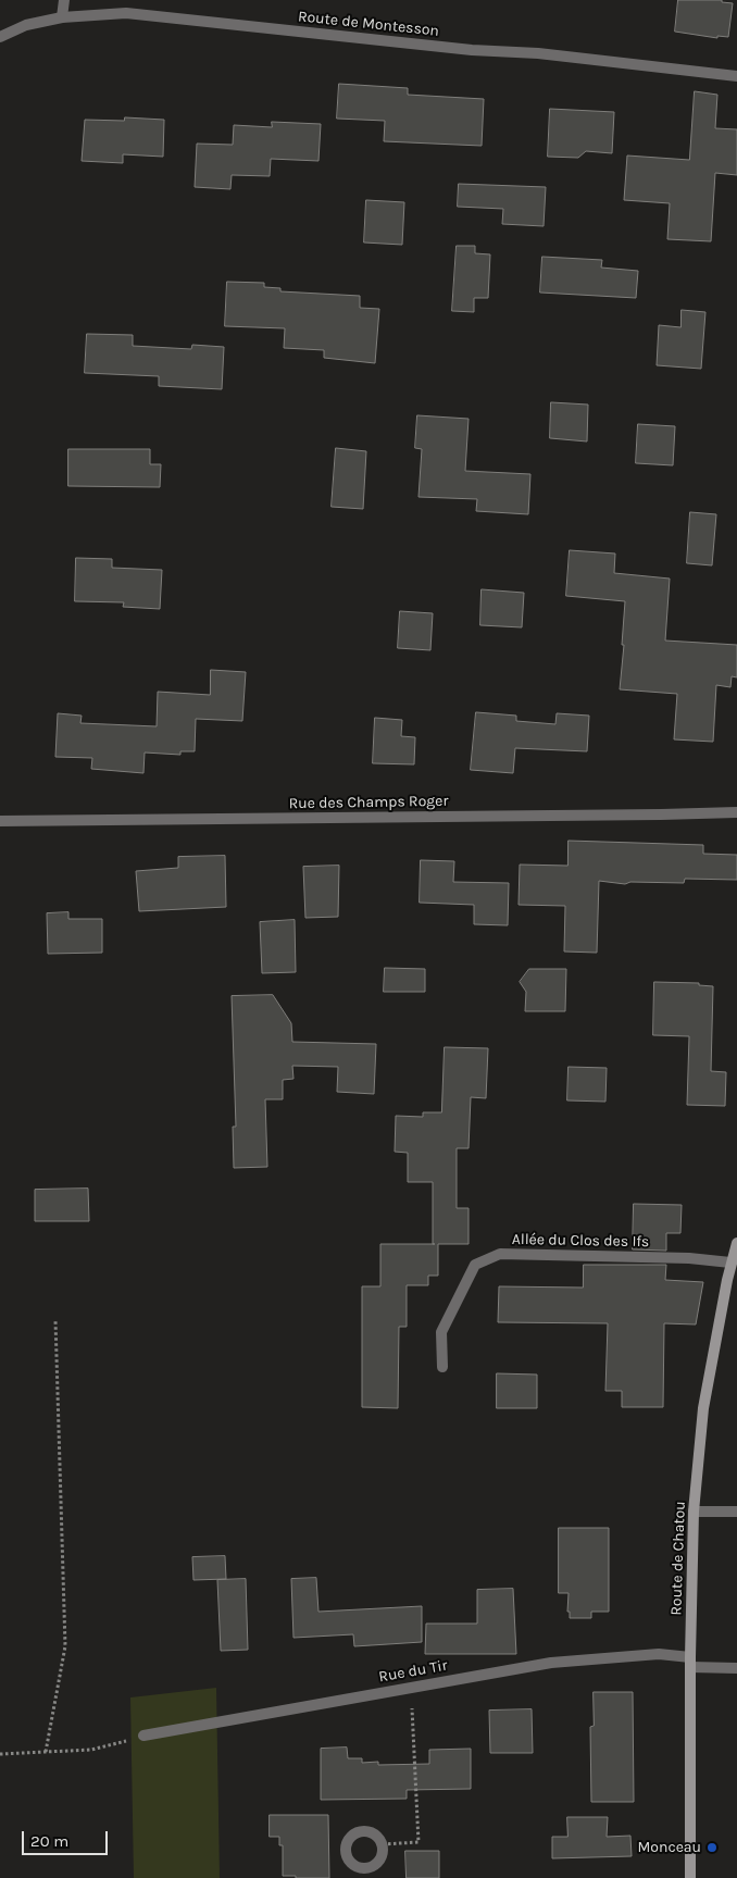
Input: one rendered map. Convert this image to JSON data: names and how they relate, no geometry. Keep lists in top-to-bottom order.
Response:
{
  "streets": {
    "street": [
      "Route de Montesson",
      "Rue des Champs Roger",
      "Allée du Clos des Ifs",
      "Route de Chatou",
      "Rue du Tir"
    ]
  },
  "crossings": [
    ["Allée du Clos des Ifs", "Route de Chatou"],
    ["Route de Chatou", "Rue du Tir"]
  ],
  "places": ["Monceau"],
  "scale_bar": "20 m"
}
